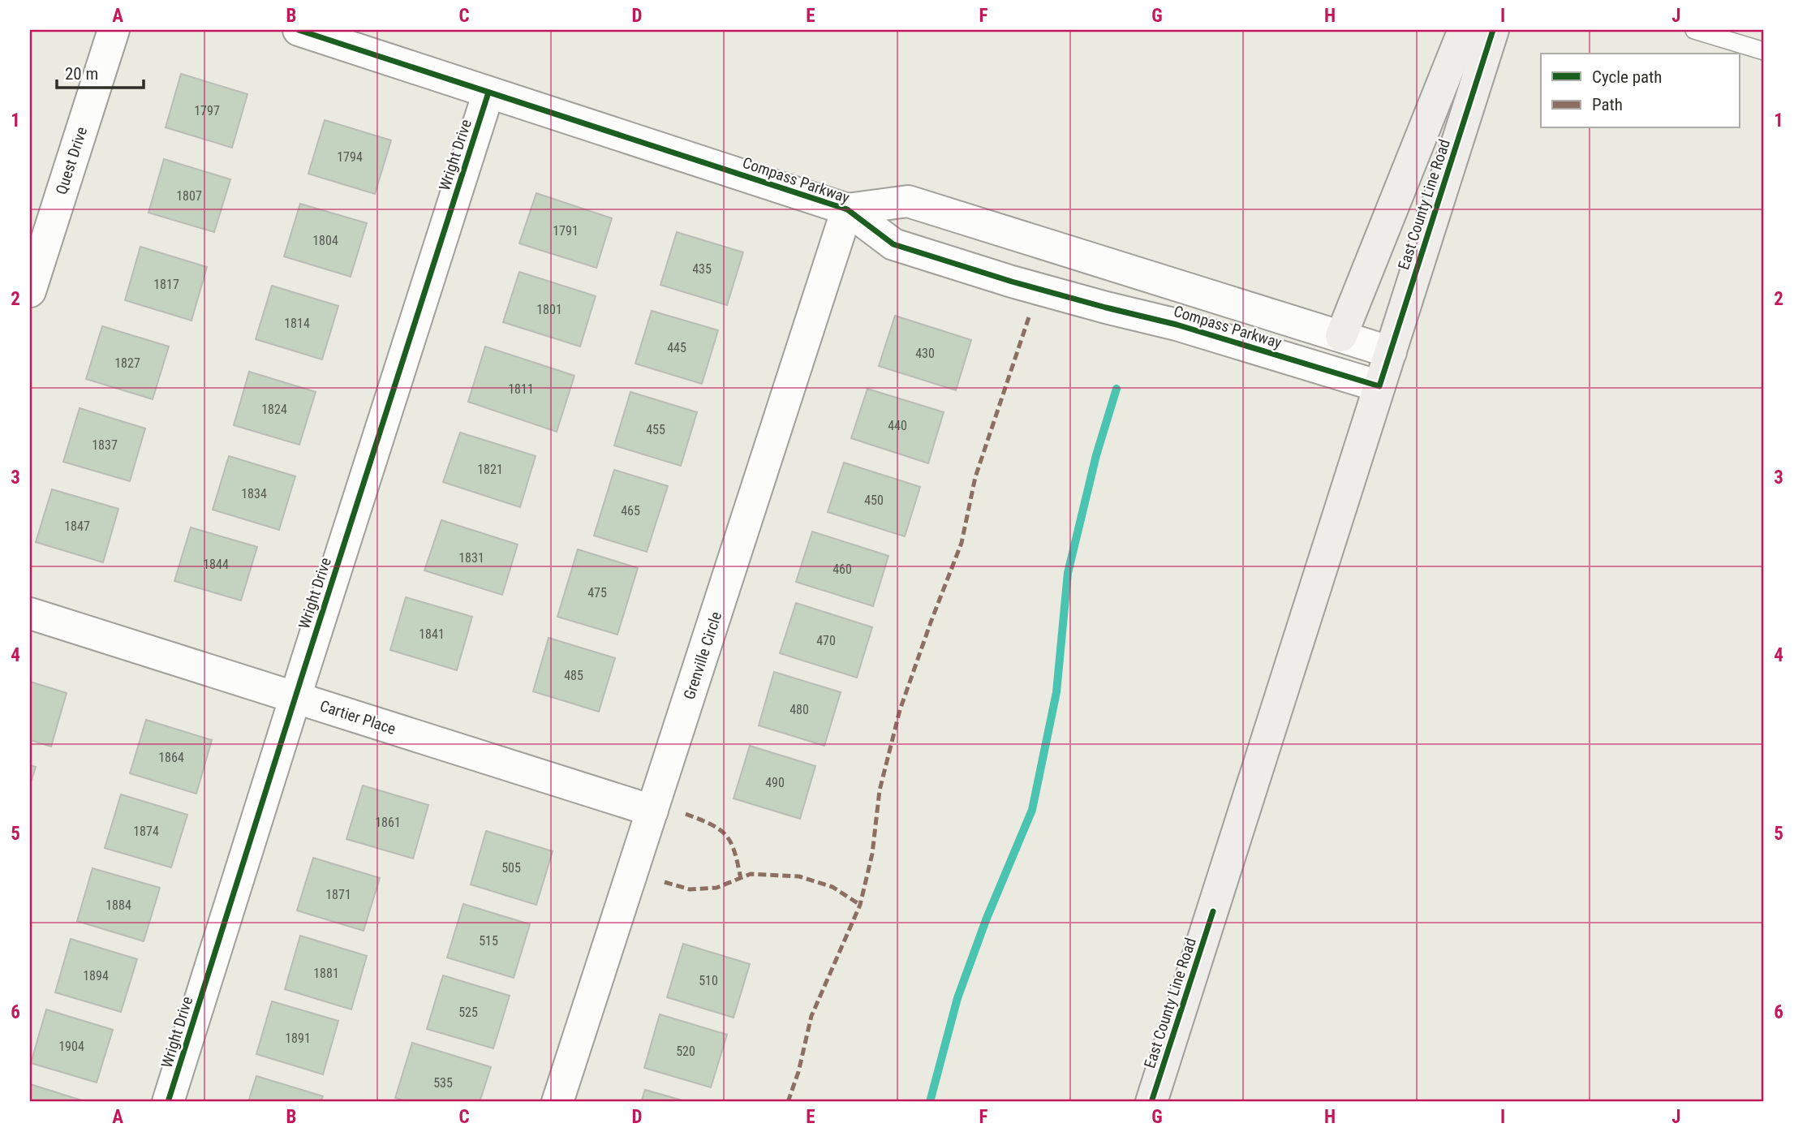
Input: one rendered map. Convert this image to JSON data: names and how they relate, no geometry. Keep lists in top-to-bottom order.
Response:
{
  "streets": {
    "main road": ["East County Line Road"],
    "street": [
      "Wright Drive",
      "Quest Drive",
      "Compass Parkway",
      "Grenville Circle",
      "Cartier Place"
    ]
  },
  "crossings": [
    ["Wright Drive", "Compass Parkway"],
    ["Wright Drive", "Cartier Place"],
    ["Compass Parkway", "East County Line Road"],
    ["Compass Parkway", "Grenville Circle"],
    ["Grenville Circle", "Cartier Place"]
  ],
  "house_numbers": [
    "1797",
    "1794",
    "1807",
    "1791",
    "1804",
    "435",
    "1817",
    "1801",
    "1814",
    "445",
    "430",
    "1827",
    "1811",
    "1824",
    "440",
    "455",
    "1837",
    "1821",
    "1834",
    "450",
    "465",
    "1847",
    "1831",
    "1844",
    "460",
    "475",
    "1841",
    "470",
    "485",
    "480",
    "1864",
    "490",
    "1861",
    "1874",
    "505",
    "1871",
    "1884",
    "515",
    "1881",
    "1894",
    "510",
    "525",
    "1891",
    "1904",
    "520",
    "535"
  ],
  "legend": ["Cycle path", "Path"],
  "scale_bar": "20 m",
  "grid": {
    "columns": [
      "A",
      "B",
      "C",
      "D",
      "E",
      "F",
      "G",
      "H",
      "I",
      "J"
    ],
    "rows": [
      "1",
      "2",
      "3",
      "4",
      "5",
      "6"
    ]
  }
}
